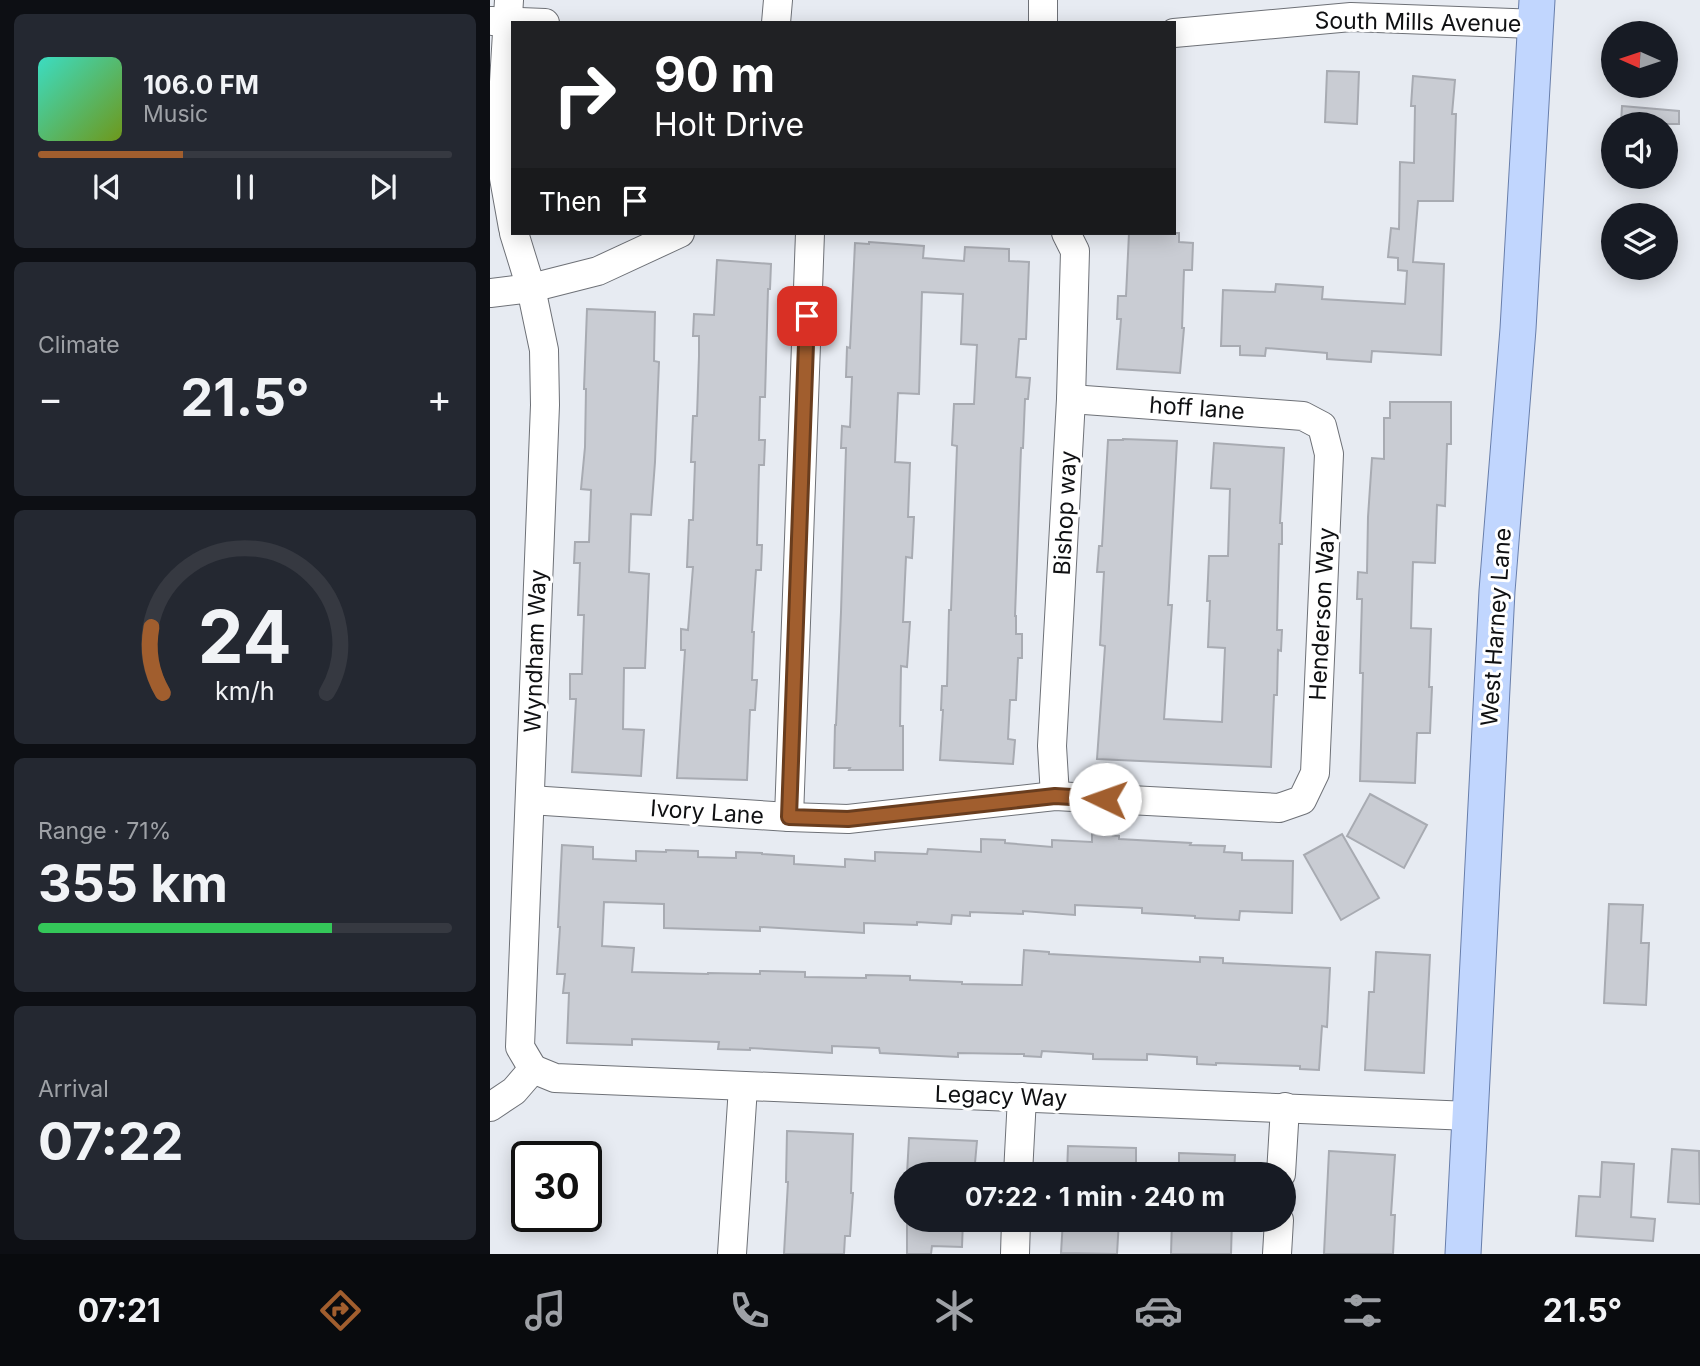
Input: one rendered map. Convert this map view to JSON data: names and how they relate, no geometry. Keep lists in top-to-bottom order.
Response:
{
  "streets": {
    "main road": ["West Harney Lane"],
    "street": [
      "South Mills Avenue",
      "hoff lane",
      "Bishop way",
      "Henderson Way",
      "Wyndham Way",
      "Ivory Lane",
      "Legacy Way"
    ]
  },
  "crossings": [
    ["South Mills Avenue", "West Harney Lane"],
    ["hoff lane", "Bishop way"],
    ["hoff lane", "Henderson Way"],
    ["Bishop way", "Ivory Lane"],
    ["Henderson Way", "Ivory Lane"],
    ["West Harney Lane", "Legacy Way"],
    ["Wyndham Way", "Ivory Lane"],
    ["Wyndham Way", "Legacy Way"]
  ],
  "north": "left",
  "page": {
    "turn": ["90 m", "Holt Drive"],
    "song": ["106.0 FM", "Music"],
    "then": "Then",
    "tile": [
      "Climate",
      ["Range · 71%", "355 km"],
      ["Arrival", "07:22"]
    ],
    "heat": ["−", "21.5°", "+"],
    "limit": "30",
    "trip": "07:22 · 1 min · 240 m",
    "tabs": ["07:21", "21.5°"],
    "gauge": ["24", "km/h"]
  }
}
